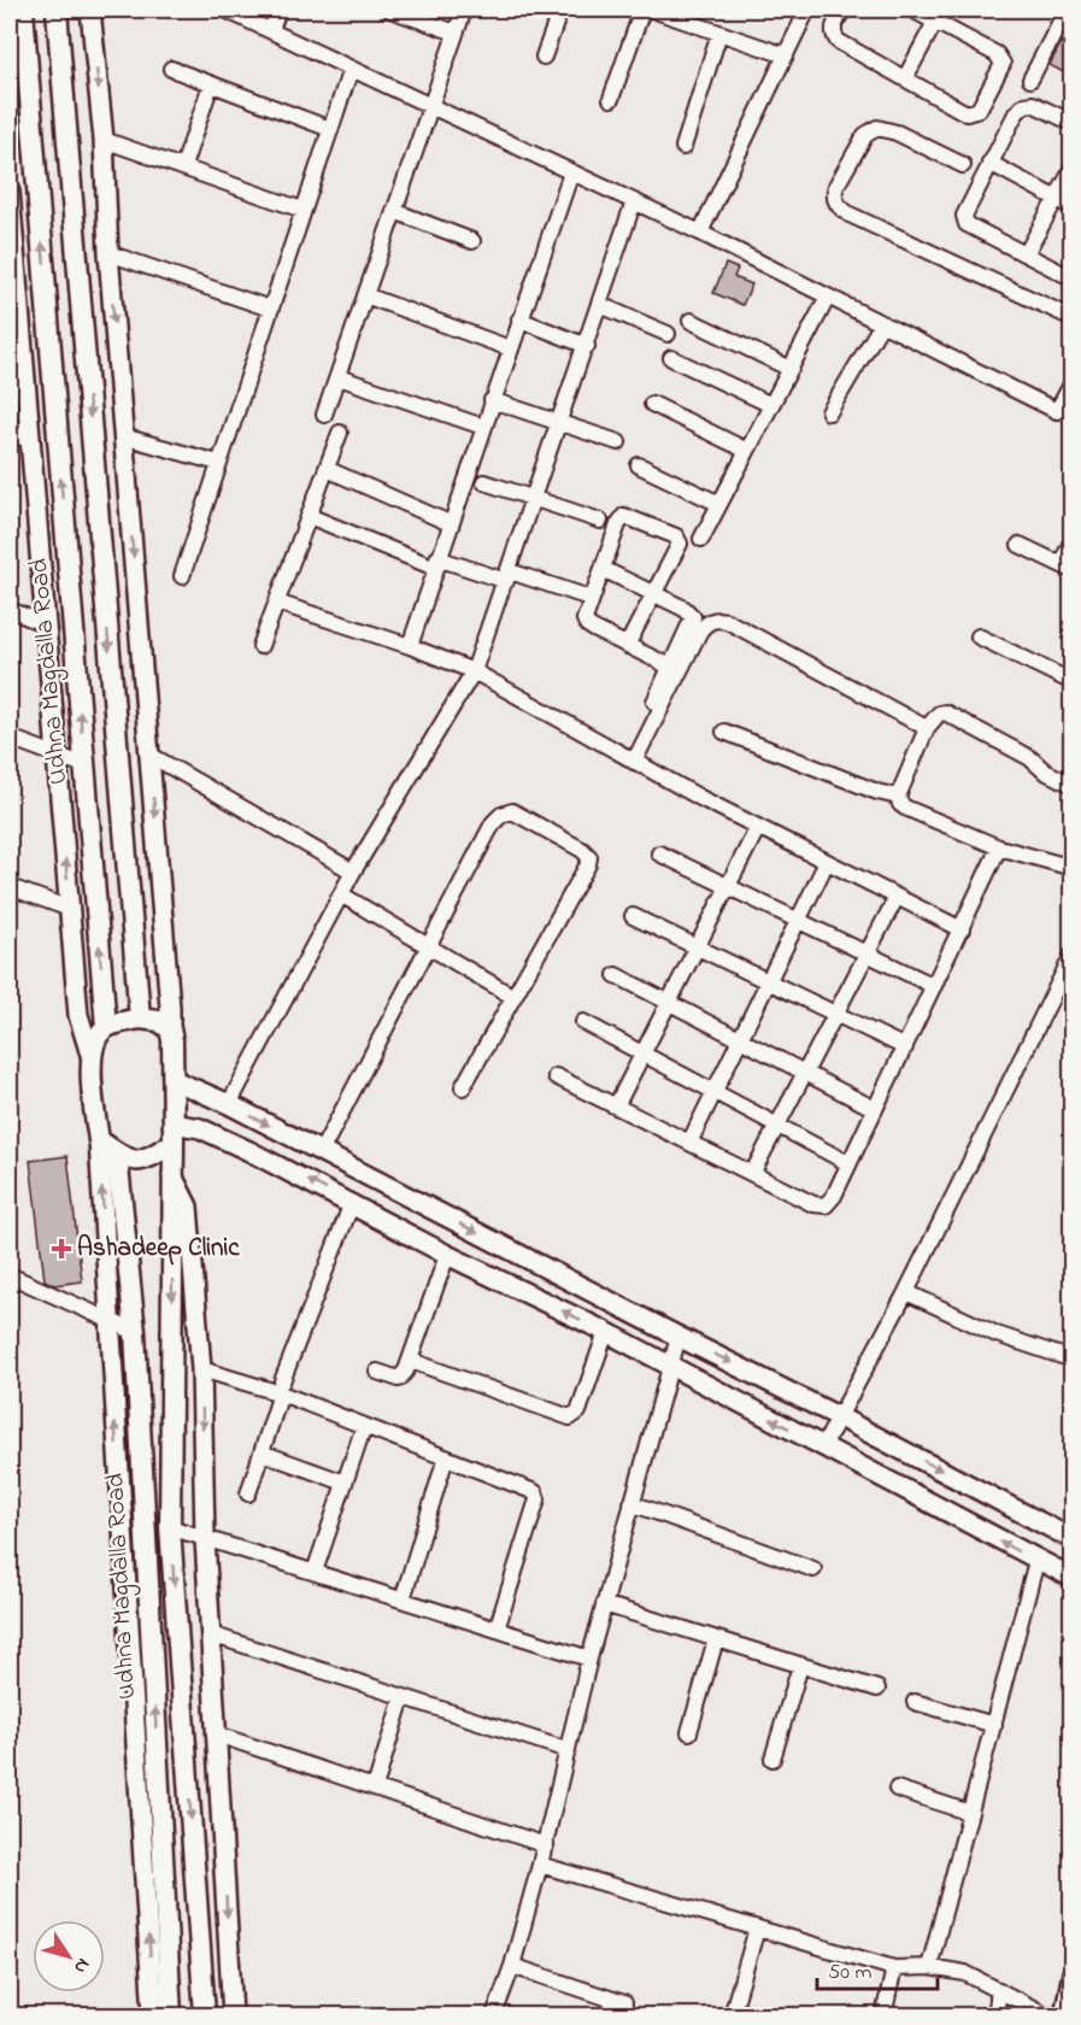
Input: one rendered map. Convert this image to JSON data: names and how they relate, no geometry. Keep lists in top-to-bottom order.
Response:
{
  "streets": {
    "main road": ["Udhna Magdalla Road"]
  },
  "places": {
    "health": ["Ashadeep Clinic"]
  },
  "scale_bar": "50 m",
  "north": "bottom right"
}
